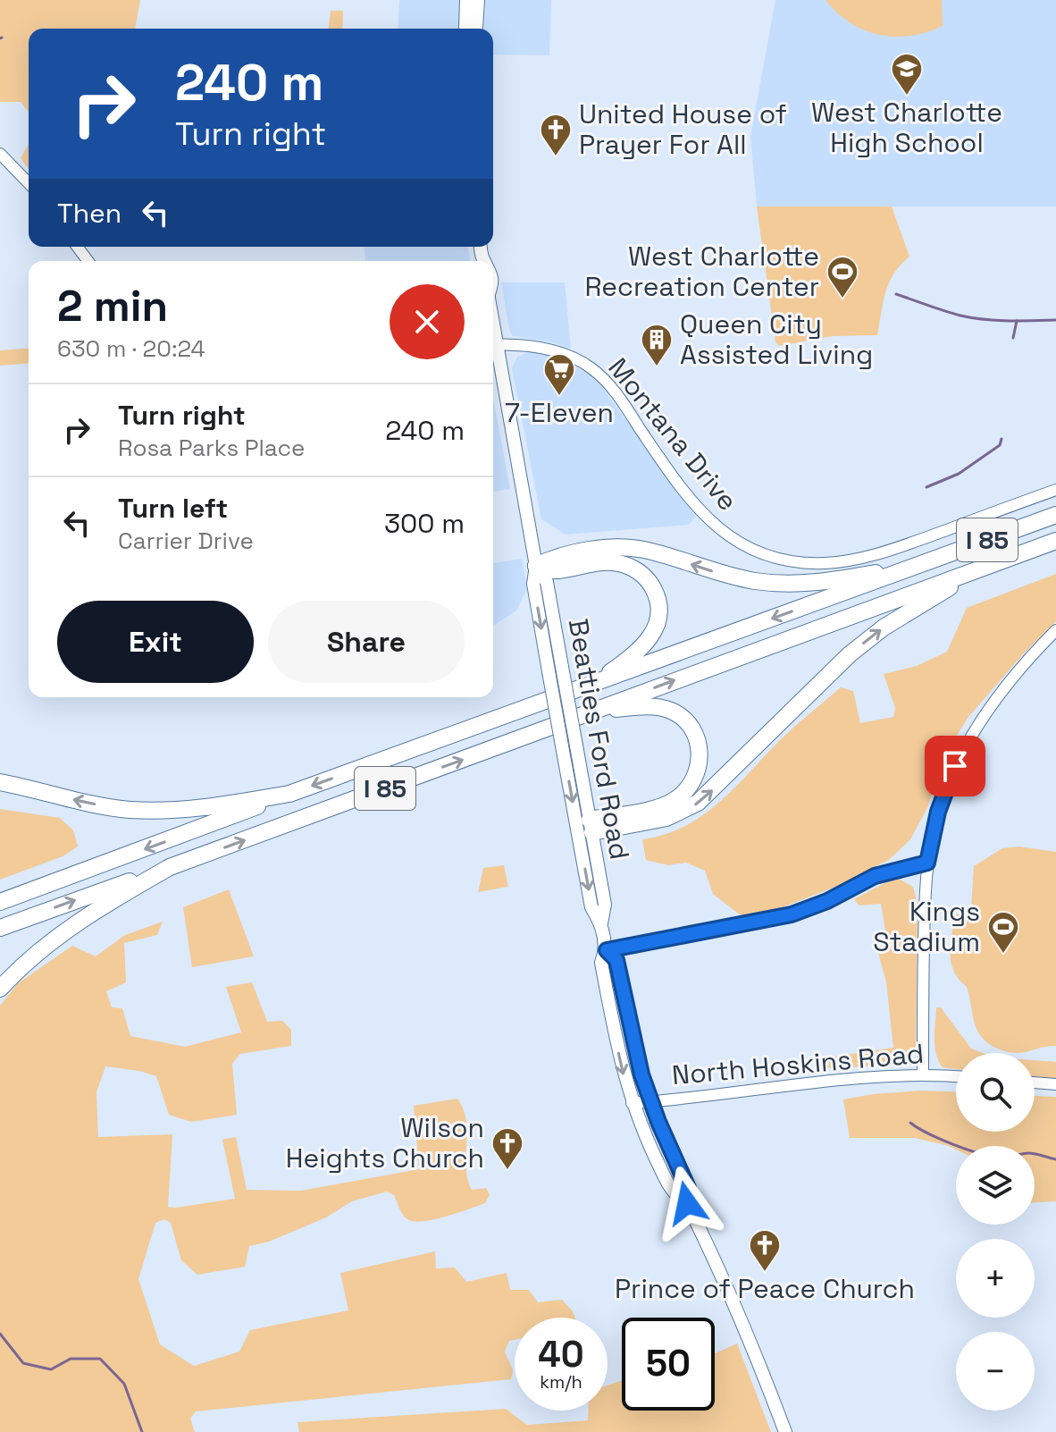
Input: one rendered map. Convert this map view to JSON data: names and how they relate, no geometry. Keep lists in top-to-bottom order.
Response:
{
  "streets": {
    "highway": ["I 85"],
    "main road": ["Beatties Ford Road"],
    "street": ["Montana Drive", "North Hoskins Road"]
  },
  "crossings": [
    ["Beatties Ford Road", "North Hoskins Road"]
  ],
  "places": {
    "school or university": ["West Charlotte High School"],
    "church": ["United House of Prayer For All", "Wilson Heights Church", "Prince of Peace Church"],
    "sports": ["West Charlotte Recreation Center", "Kings Stadium"],
    "building": ["Queen City Assisted Living"],
    "supermarket": ["7-Eleven"]
  },
  "page": {
    "turn": ["240 m", "Turn right"],
    "then": "Then",
    "heading": ["2 min", "630 m · 20:24"],
    "list": [
      {
        "name": "Turn right",
        "note": "Rosa Parks Place",
        "value": "240 m"
      },
      {
        "name": "Turn left",
        "note": "Carrier Drive",
        "value": "300 m"
      }
    ],
    "buttons": ["Exit", "Share"],
    "map_buttons": ["+", "−"],
    "speed": "40 km/h",
    "limit": "50"
  }
}
